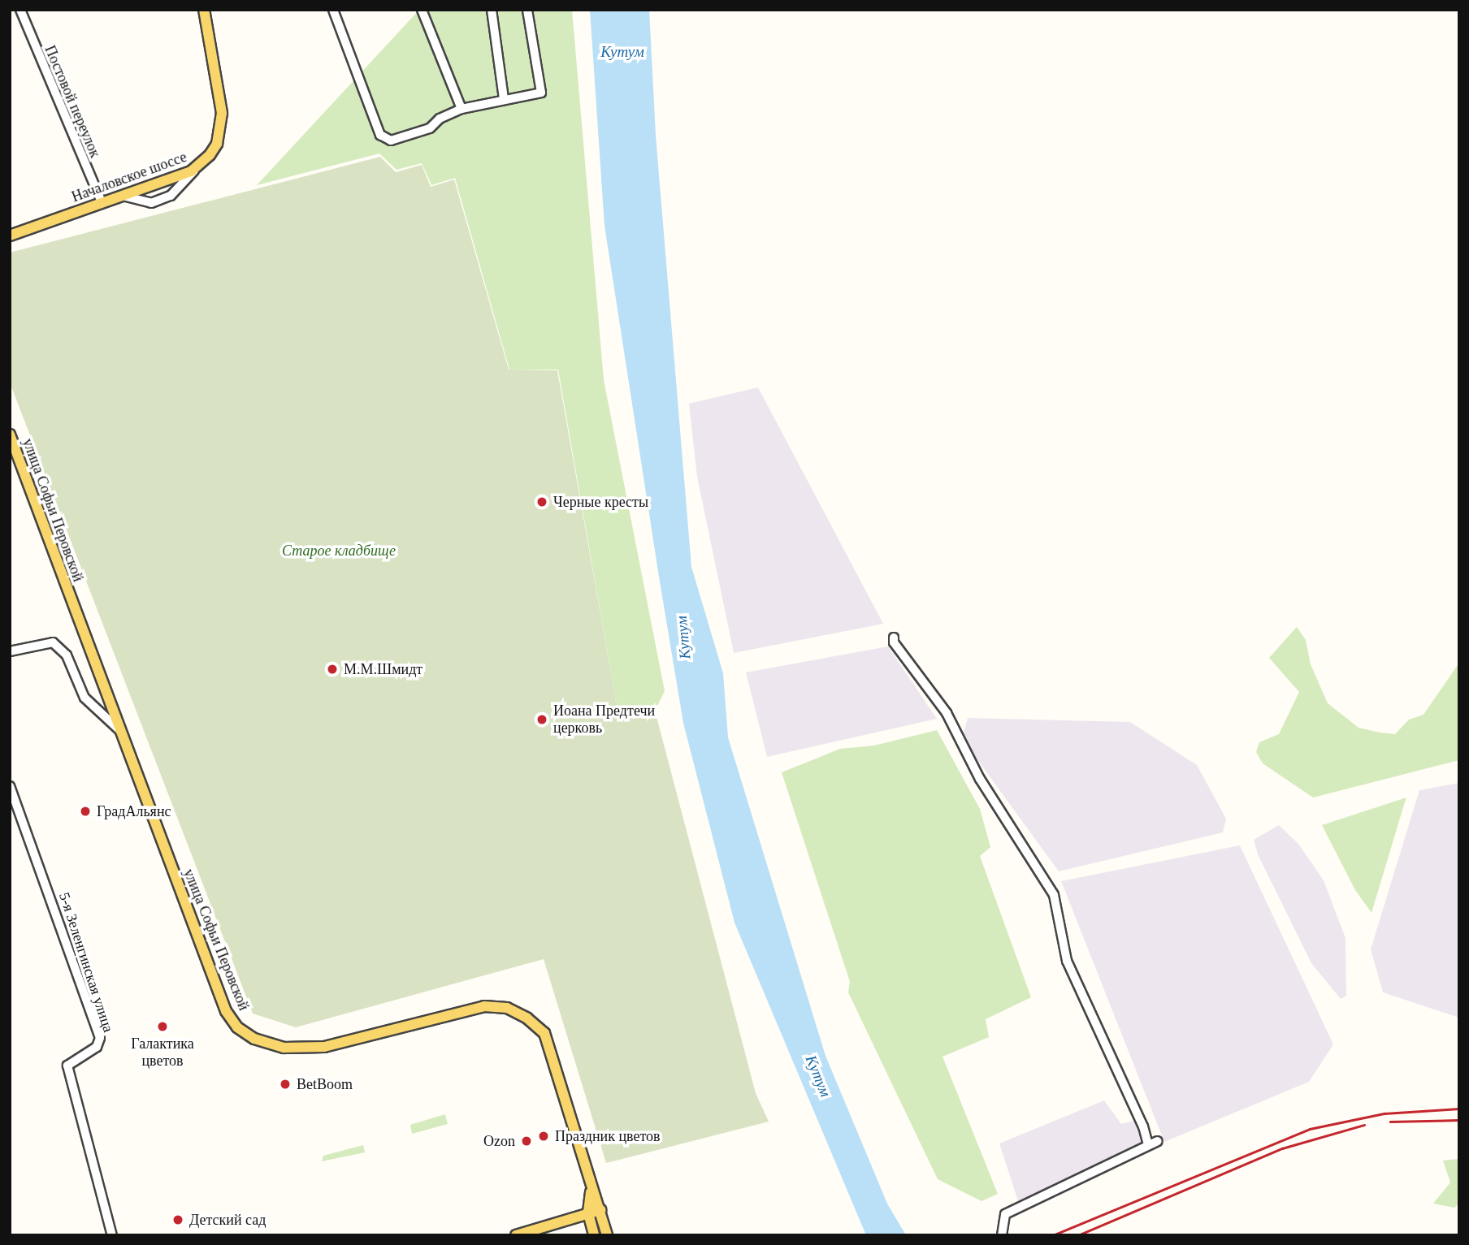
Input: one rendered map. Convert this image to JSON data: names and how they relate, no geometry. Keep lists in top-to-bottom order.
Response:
{
  "streets": {
    "main road": ["Началовское шоссе", "улица Софьи Перовской"],
    "street": ["Постовой переулок", "5-я Зеленгинская улица"]
  },
  "crossings": [
    ["Постовой переулок", "Началовское шоссе"]
  ],
  "water": ["Кутум"],
  "parks": ["Старое кладбище"],
  "places": [
    "Черные кресты",
    "М.М.Шмидт",
    "Иоана Предтечи церковь",
    "ГрадАльянс",
    "Галактика цветов",
    "BetBoom",
    "Праздник цветов",
    "Ozon",
    "Детский сад"
  ]
}
